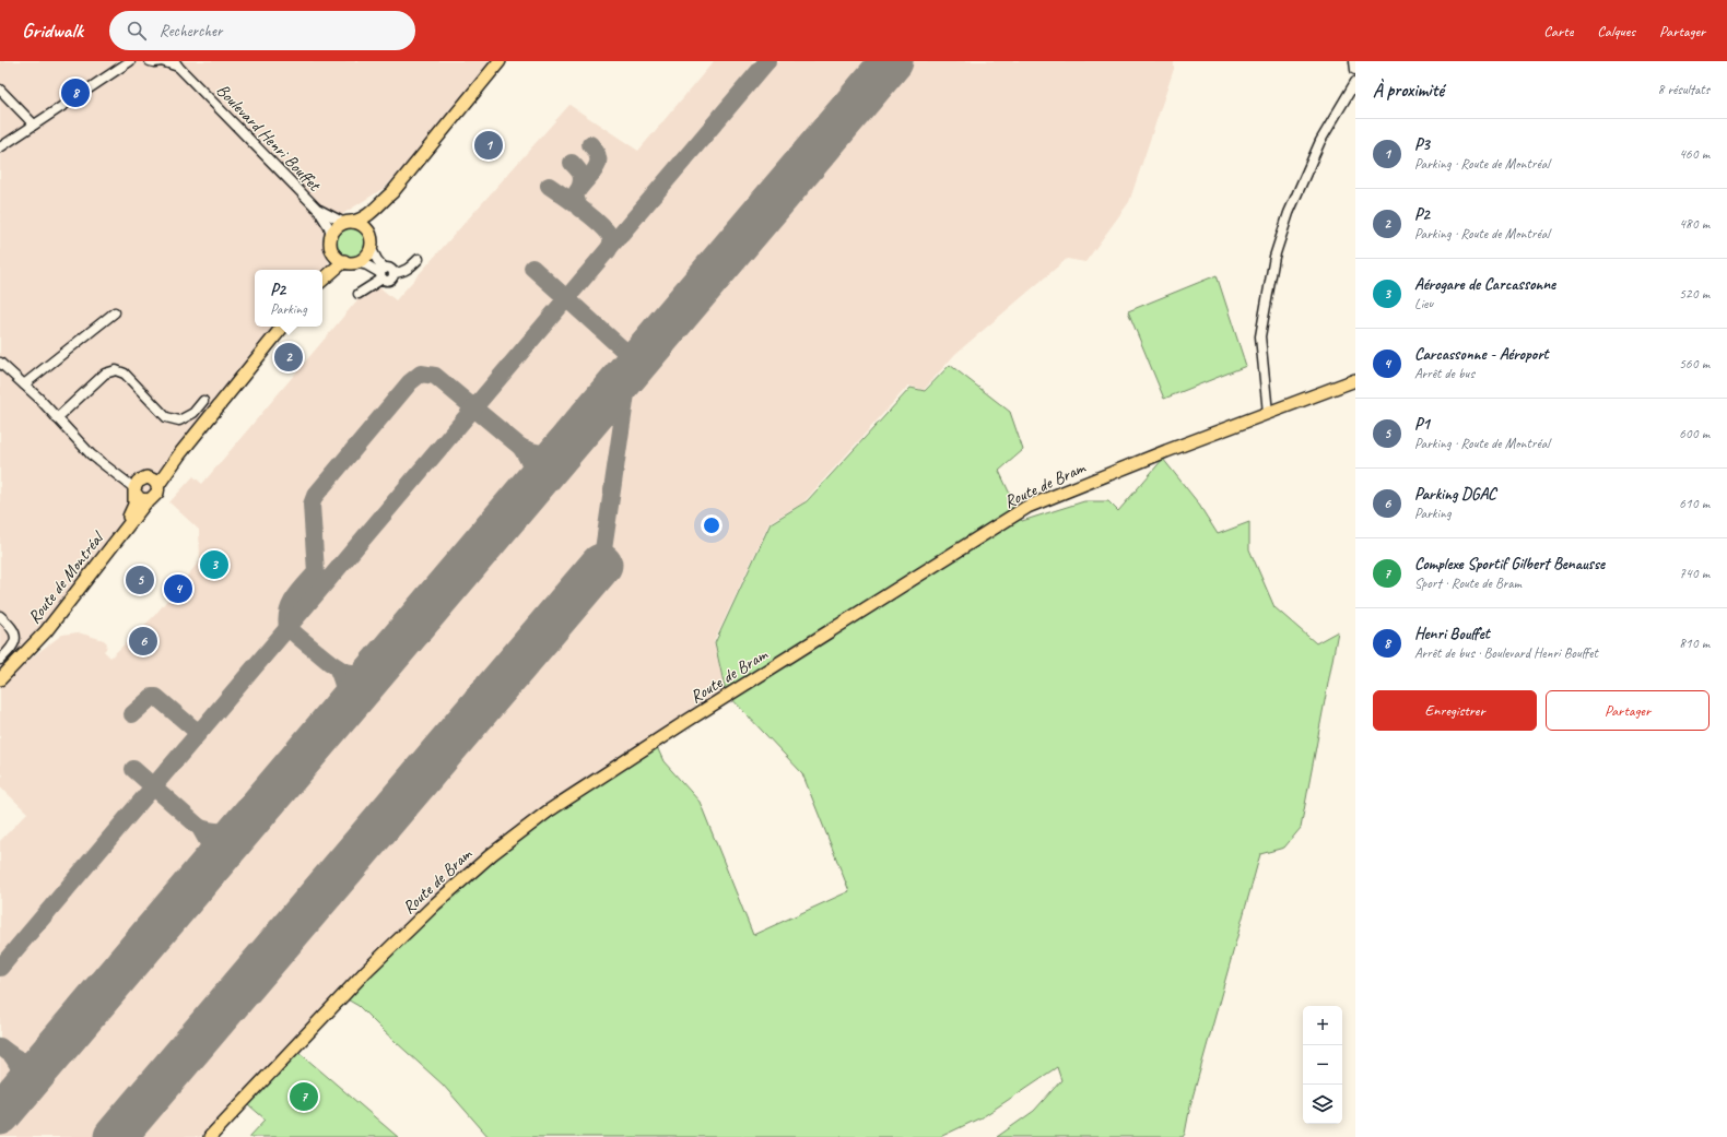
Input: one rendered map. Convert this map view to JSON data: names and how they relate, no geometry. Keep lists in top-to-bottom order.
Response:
{
  "streets": {
    "main road": ["Route de Bram", "Route de Montréal"],
    "street": ["Boulevard Henri Bouffet"]
  },
  "page": {
    "header": "Gridwalk",
    "search": "Rechercher",
    "nav": ["Carte", "Calques", "Partager"],
    "heading": ["À proximité", "8 résultats"],
    "pins": [
      "8",
      "1",
      "2",
      "3",
      "5",
      "4",
      "6",
      "7"
    ],
    "list": [
      {
        "mark": "1",
        "name": "P3",
        "note": "Parking · Route de Montréal",
        "value": "460 m"
      },
      {
        "mark": "2",
        "name": "P2",
        "note": "Parking · Route de Montréal",
        "value": "480 m"
      },
      {
        "mark": "3",
        "name": "Aérogare de Carcassonne",
        "note": "Lieu",
        "value": "520 m"
      },
      {
        "mark": "4",
        "name": "Carcassonne - Aéroport",
        "note": "Arrêt de bus",
        "value": "560 m"
      },
      {
        "mark": "5",
        "name": "P1",
        "note": "Parking · Route de Montréal",
        "value": "600 m"
      },
      {
        "mark": "6",
        "name": "Parking DGAC",
        "note": "Parking",
        "value": "610 m"
      },
      {
        "mark": "7",
        "name": "Complexe Sportif Gilbert Benausse",
        "note": "Sport · Route de Bram",
        "value": "740 m"
      },
      {
        "mark": "8",
        "name": "Henri Bouffet",
        "note": "Arrêt de bus · Boulevard Henri Bouffet",
        "value": "810 m"
      }
    ],
    "popup": ["P2", "Parking"],
    "buttons": ["Enregistrer", "Partager"],
    "map_buttons": ["+", "−"]
  }
}
